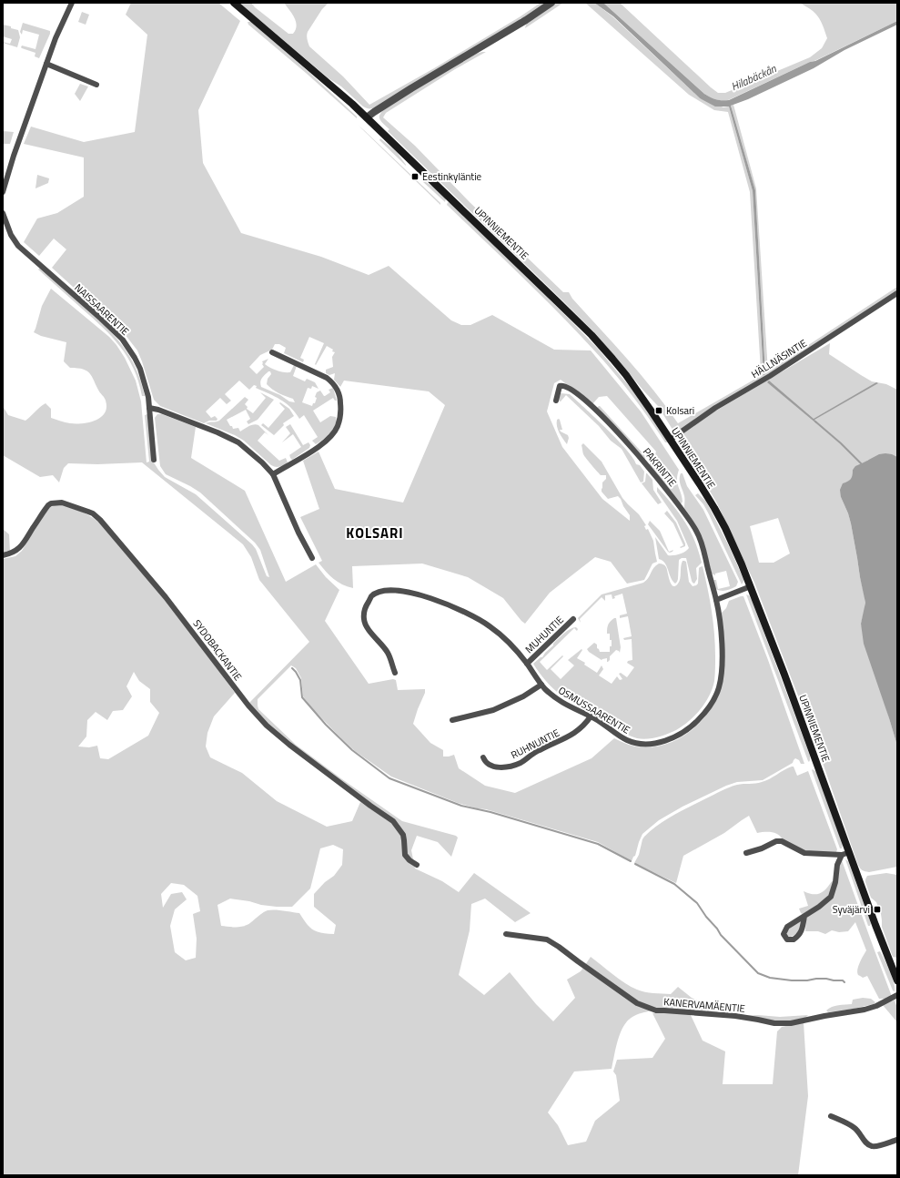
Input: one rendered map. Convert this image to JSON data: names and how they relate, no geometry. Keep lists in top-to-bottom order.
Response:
{
  "streets": {
    "main road": ["UPINNIEMENTIE"],
    "street": [
      "NAISSAARENTIE",
      "HÄLLNÄSINTIE",
      "PAKRINTIE",
      "MUHUNTIE",
      "SYDOBACKANTIE",
      "OSMUSSAARENTIE",
      "RUHNUNTIE",
      "KANERVAMÄENTIE"
    ]
  },
  "crossings": [
    ["UPINNIEMENTIE", "HÄLLNÄSINTIE"],
    ["PAKRINTIE", "OSMUSSAARENTIE"],
    ["MUHUNTIE", "OSMUSSAARENTIE"],
    ["OSMUSSAARENTIE", "RUHNUNTIE"]
  ],
  "districts": ["KOLSARI"],
  "water": ["Hilabäckån"],
  "places": {
    "transit": ["Eestinkyläntie", "Kolsari", "Syväjärvi"]
  }
}
